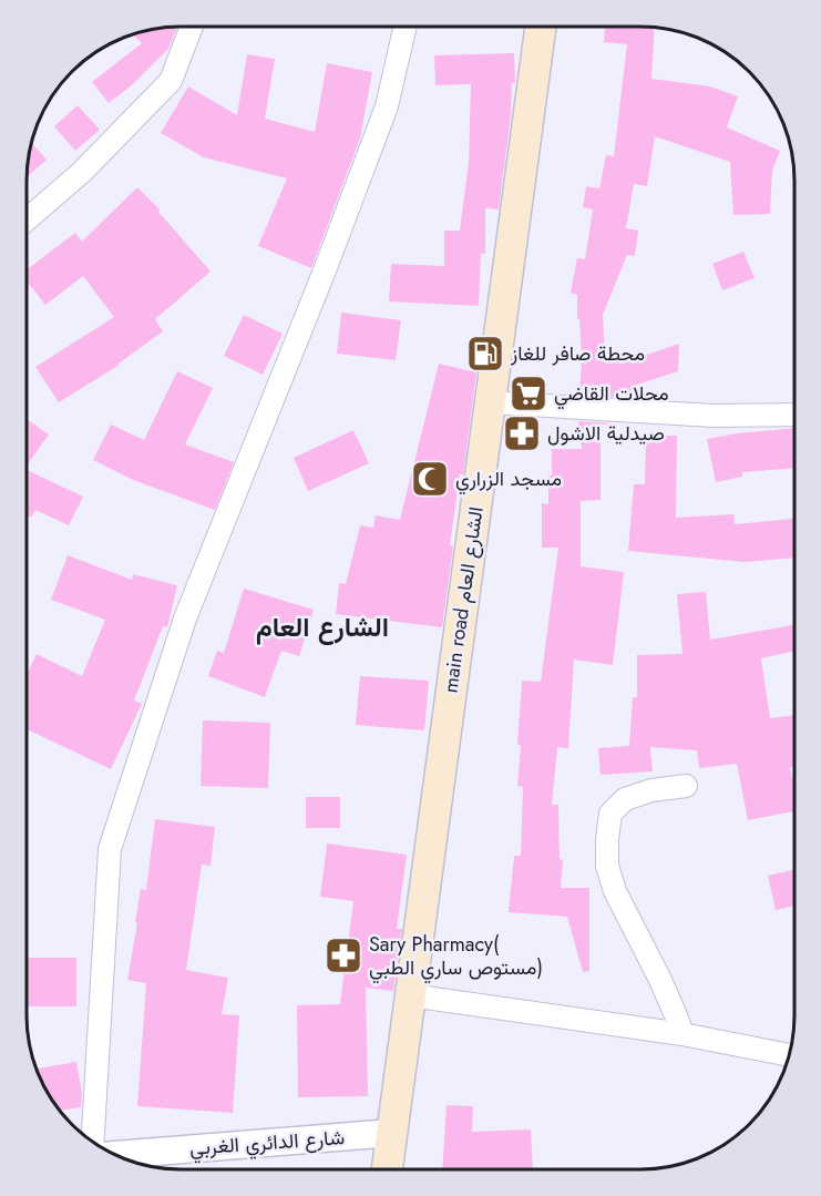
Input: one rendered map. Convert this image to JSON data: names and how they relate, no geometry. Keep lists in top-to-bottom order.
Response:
{
  "streets": {
    "main road": ["main road الشارع العام"],
    "street": ["شارع الدائري الغربي"]
  },
  "crossings": [
    ["main road الشارع العام", "شارع الدائري الغربي"]
  ],
  "districts": ["الشارع العام"],
  "places": {
    "fuel station": ["محطة صافر للغاز"],
    "supermarket": ["محلات القاضي"],
    "pharmacy": ["صيدلية الاشول", "Sary Pharmacy( مستوص ساري الطبي)"],
    "mosque": ["مسجد الزراري"]
  }
}
